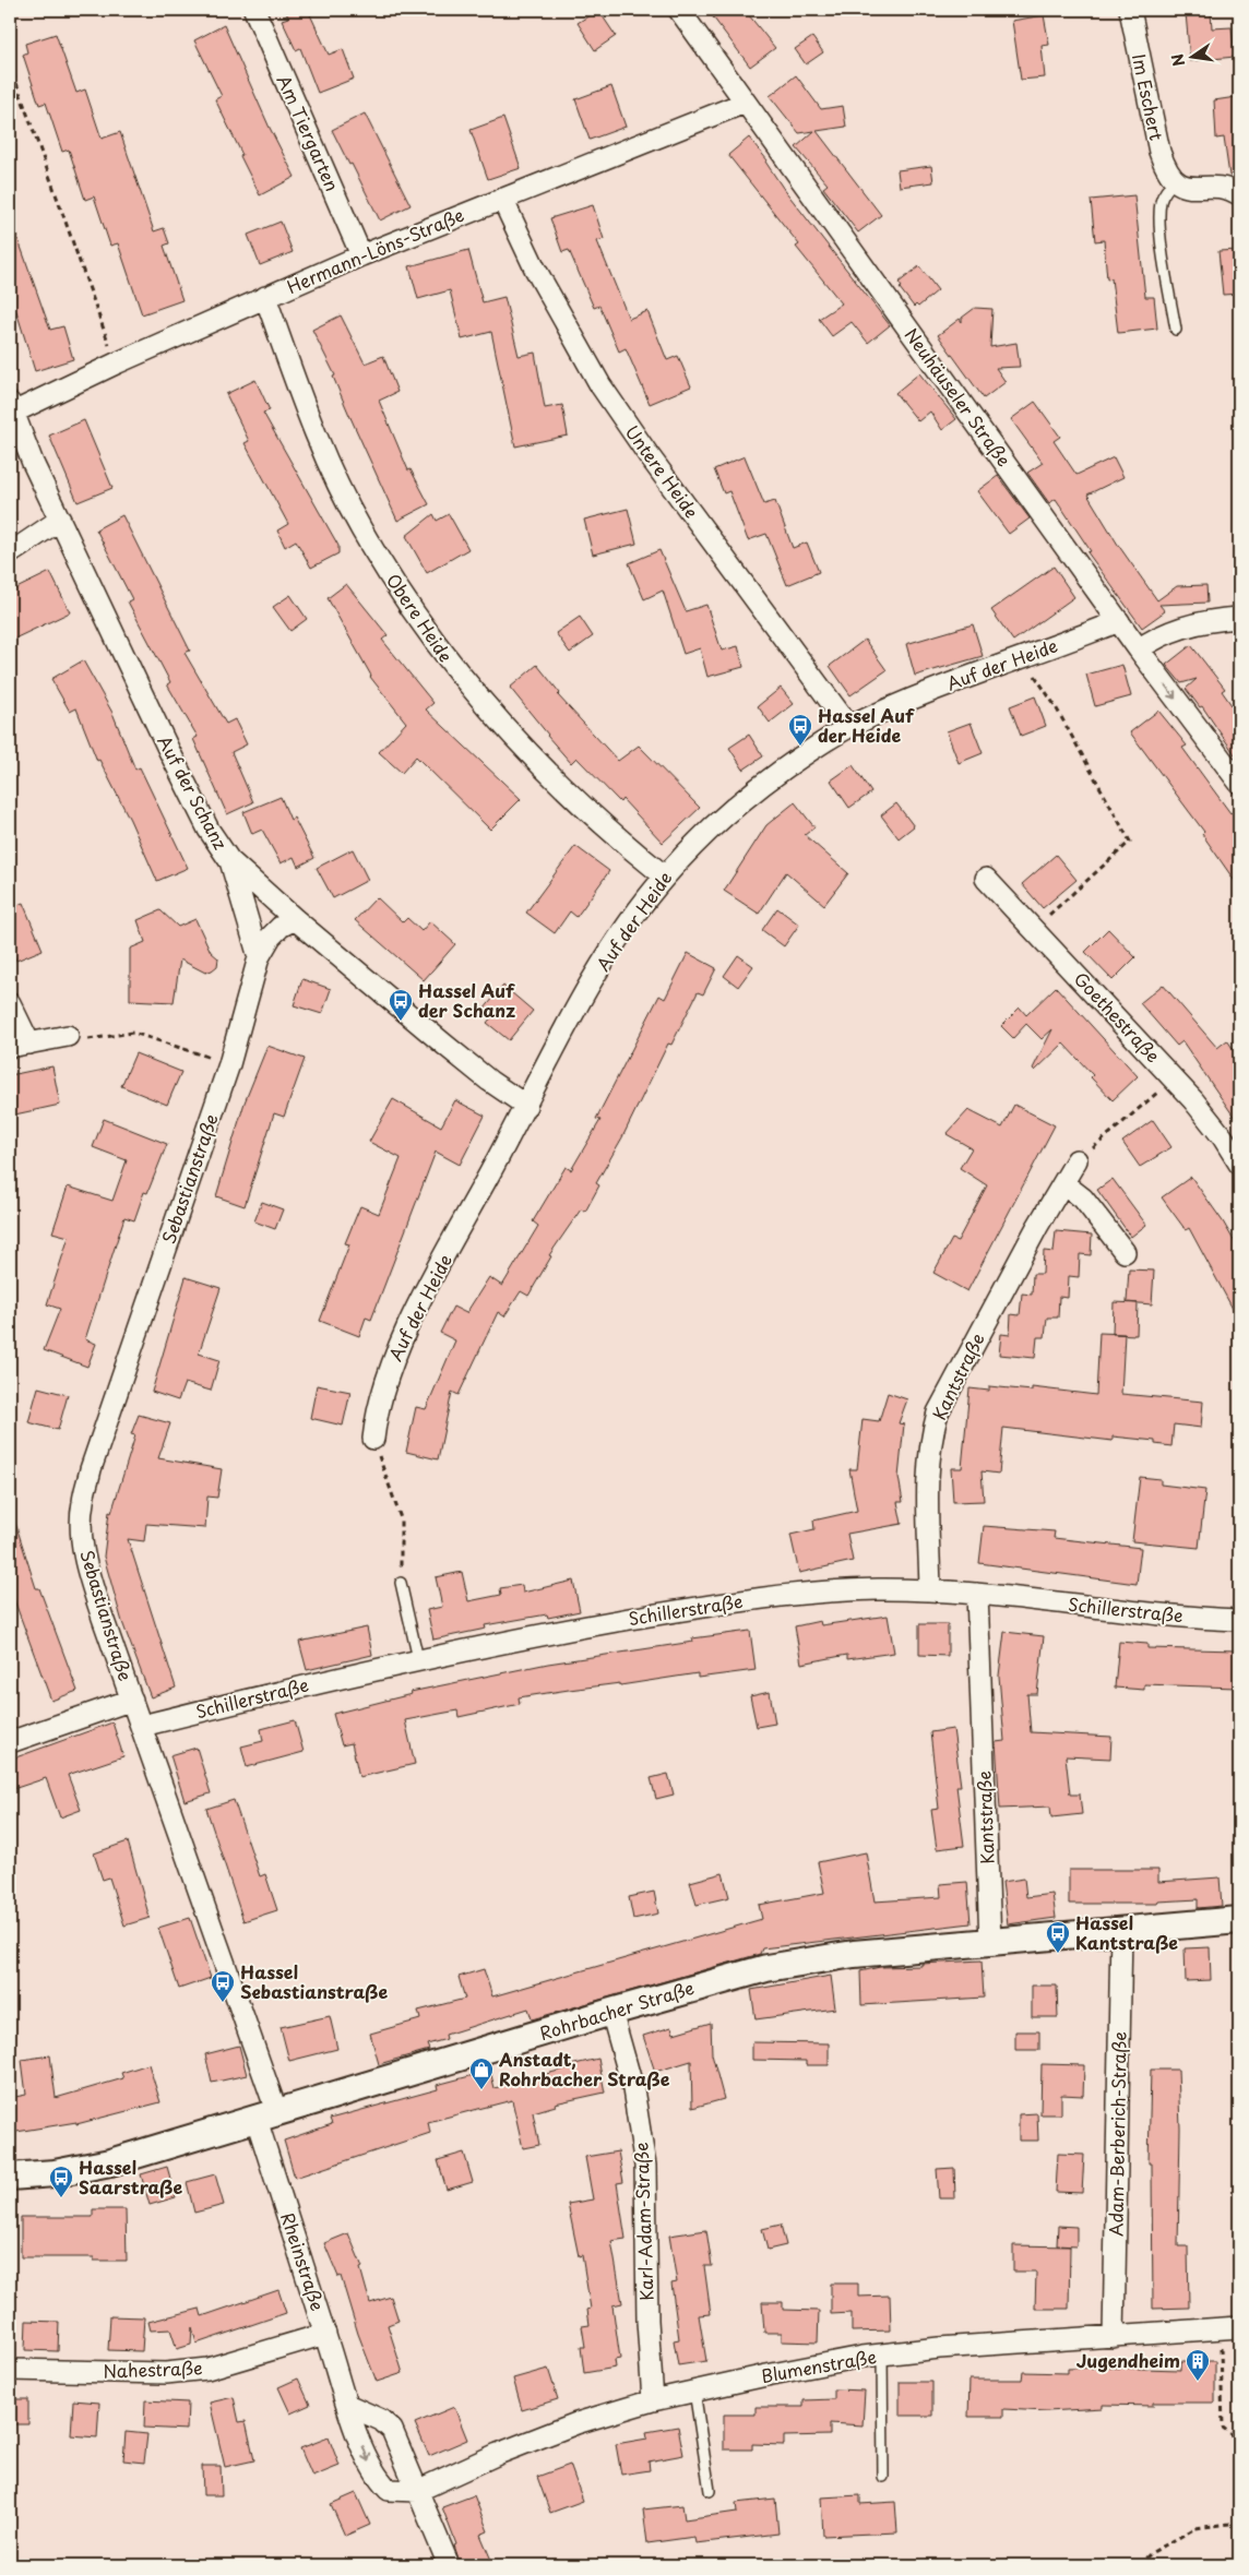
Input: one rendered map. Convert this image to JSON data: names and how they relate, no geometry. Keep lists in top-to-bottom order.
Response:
{
  "streets": {
    "street": [
      "Im Eschert",
      "Am Tiergarten",
      "Hermann-Löns-Straße",
      "Neuhäuseler Straße",
      "Untere Heide",
      "Obere Heide",
      "Auf der Heide",
      "Auf der Schanz",
      "Goethestraße",
      "Sebastianstraße",
      "Kantstraße",
      "Schillerstraße",
      "Rohrbacher Straße",
      "Adam-Berberich-Straße",
      "Karl-Adam-Straße",
      "Rheinstraße",
      "Blumenstraße",
      "Nahestraße"
    ]
  },
  "crossings": [
    ["Am Tiergarten", "Hermann-Löns-Straße"],
    ["Hermann-Löns-Straße", "Neuhäuseler Straße"],
    ["Hermann-Löns-Straße", "Untere Heide"],
    ["Hermann-Löns-Straße", "Obere Heide"],
    ["Hermann-Löns-Straße", "Auf der Schanz"],
    ["Neuhäuseler Straße", "Auf der Heide"],
    ["Untere Heide", "Auf der Heide"],
    ["Obere Heide", "Auf der Heide"],
    ["Auf der Heide", "Auf der Schanz"],
    ["Auf der Schanz", "Sebastianstraße"],
    ["Sebastianstraße", "Schillerstraße"],
    ["Sebastianstraße", "Rohrbacher Straße"],
    ["Sebastianstraße", "Rheinstraße"],
    ["Kantstraße", "Schillerstraße"],
    ["Kantstraße", "Rohrbacher Straße"],
    ["Rohrbacher Straße", "Adam-Berberich-Straße"],
    ["Rohrbacher Straße", "Karl-Adam-Straße"],
    ["Rohrbacher Straße", "Rheinstraße"],
    ["Adam-Berberich-Straße", "Blumenstraße"],
    ["Karl-Adam-Straße", "Blumenstraße"],
    ["Rheinstraße", "Blumenstraße"],
    ["Rheinstraße", "Nahestraße"]
  ],
  "places": {
    "bus stop": [
      "Hassel Auf der Heide",
      "Hassel Auf der Schanz",
      "Hassel Kantstraße",
      "Hassel Sebastianstraße",
      "Hassel Saarstraße"
    ],
    "shop": ["Anstadt, Rohrbacher Straße"],
    "building": ["Jugendheim"]
  },
  "north": "left"
}
